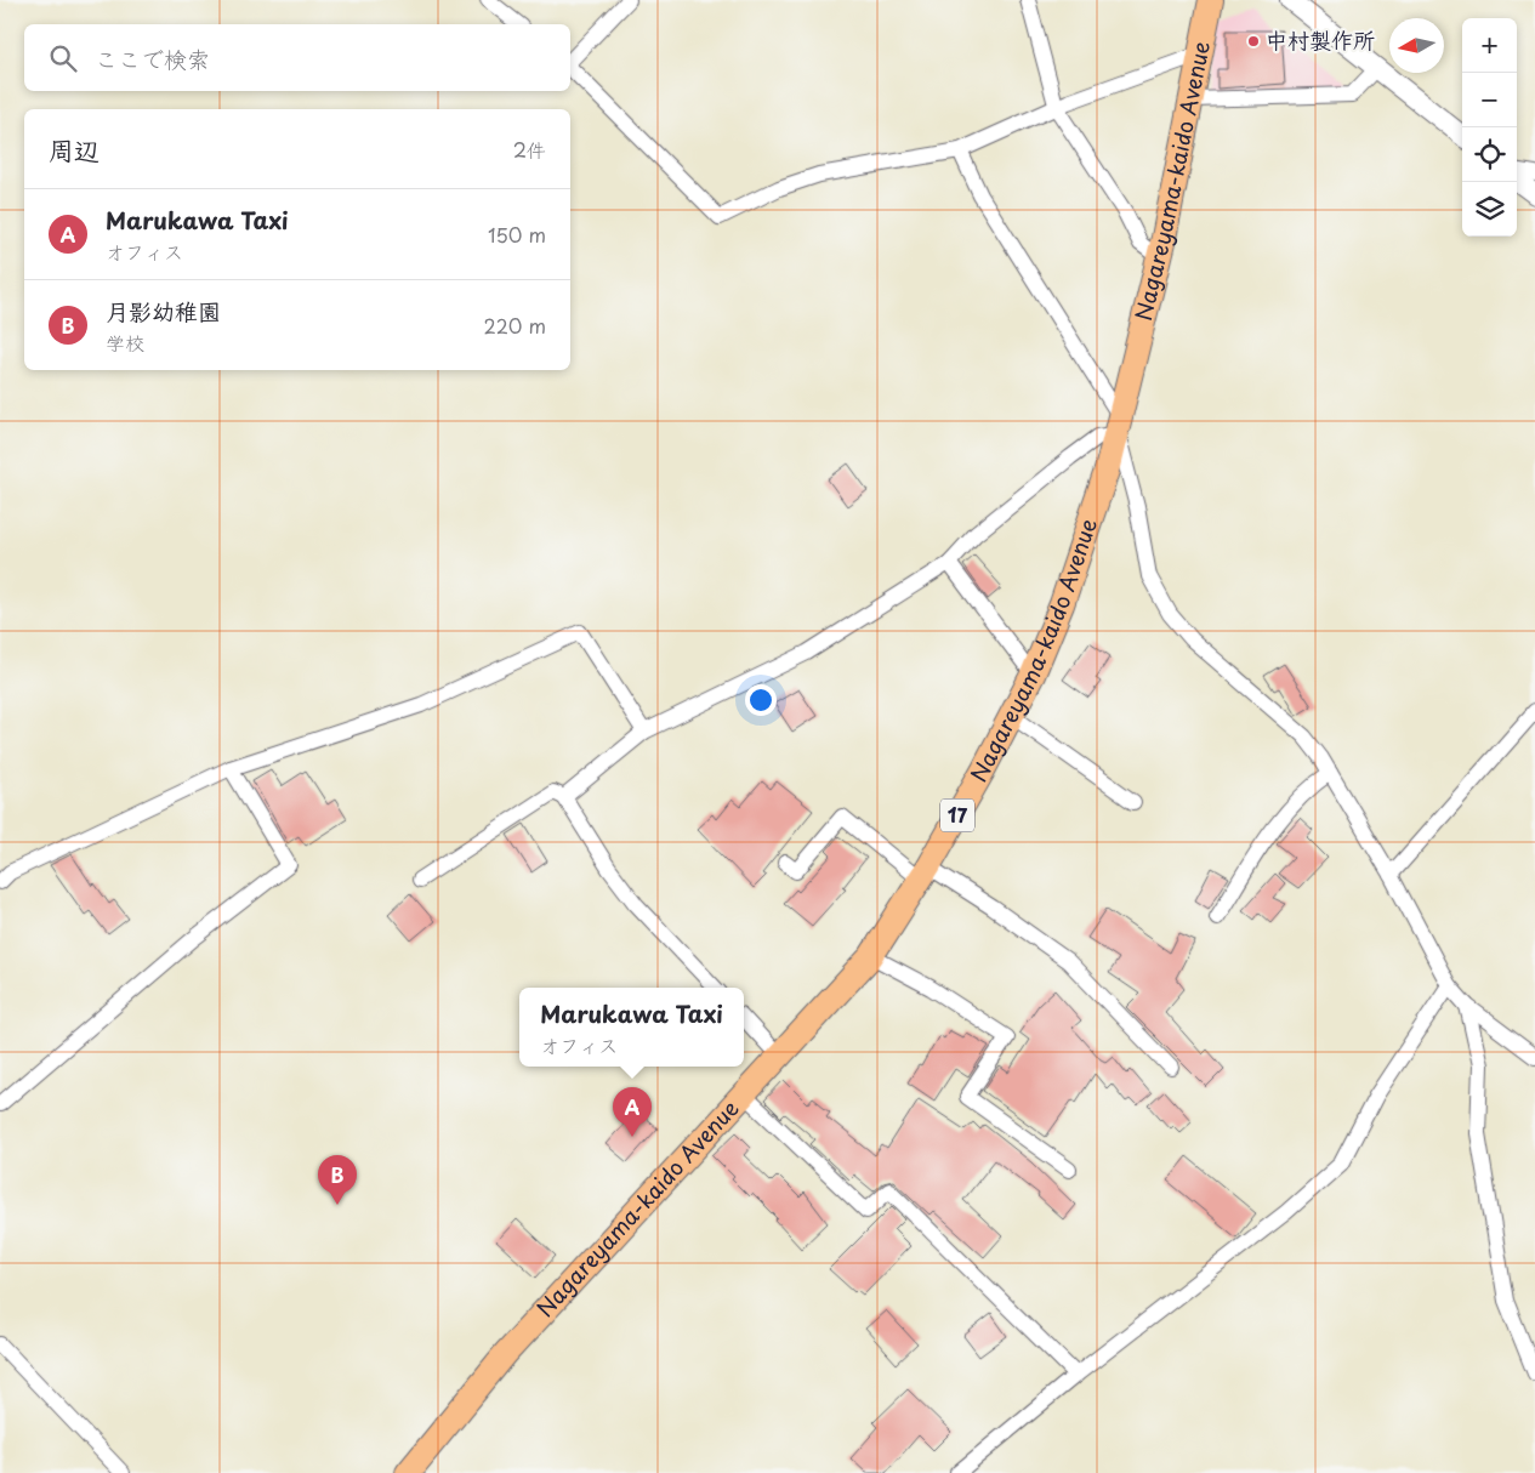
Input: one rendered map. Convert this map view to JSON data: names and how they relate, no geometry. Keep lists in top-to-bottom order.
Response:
{
  "streets": {
    "main road": ["Nagareyama-kaido Avenue", "17"]
  },
  "places": ["中村製作所"],
  "north": "left",
  "page": {
    "map_buttons": ["+", "−"],
    "search": "ここで検索",
    "heading": ["周辺", "2件"],
    "list": [
      {
        "mark": "A",
        "name": "Marukawa Taxi",
        "note": "オフィス",
        "value": "150 m"
      },
      {
        "mark": "B",
        "name": "月影幼稚園",
        "note": "学校",
        "value": "220 m"
      }
    ],
    "popup": ["Marukawa Taxi", "オフィス"],
    "pins": ["A", "B"]
  }
}
